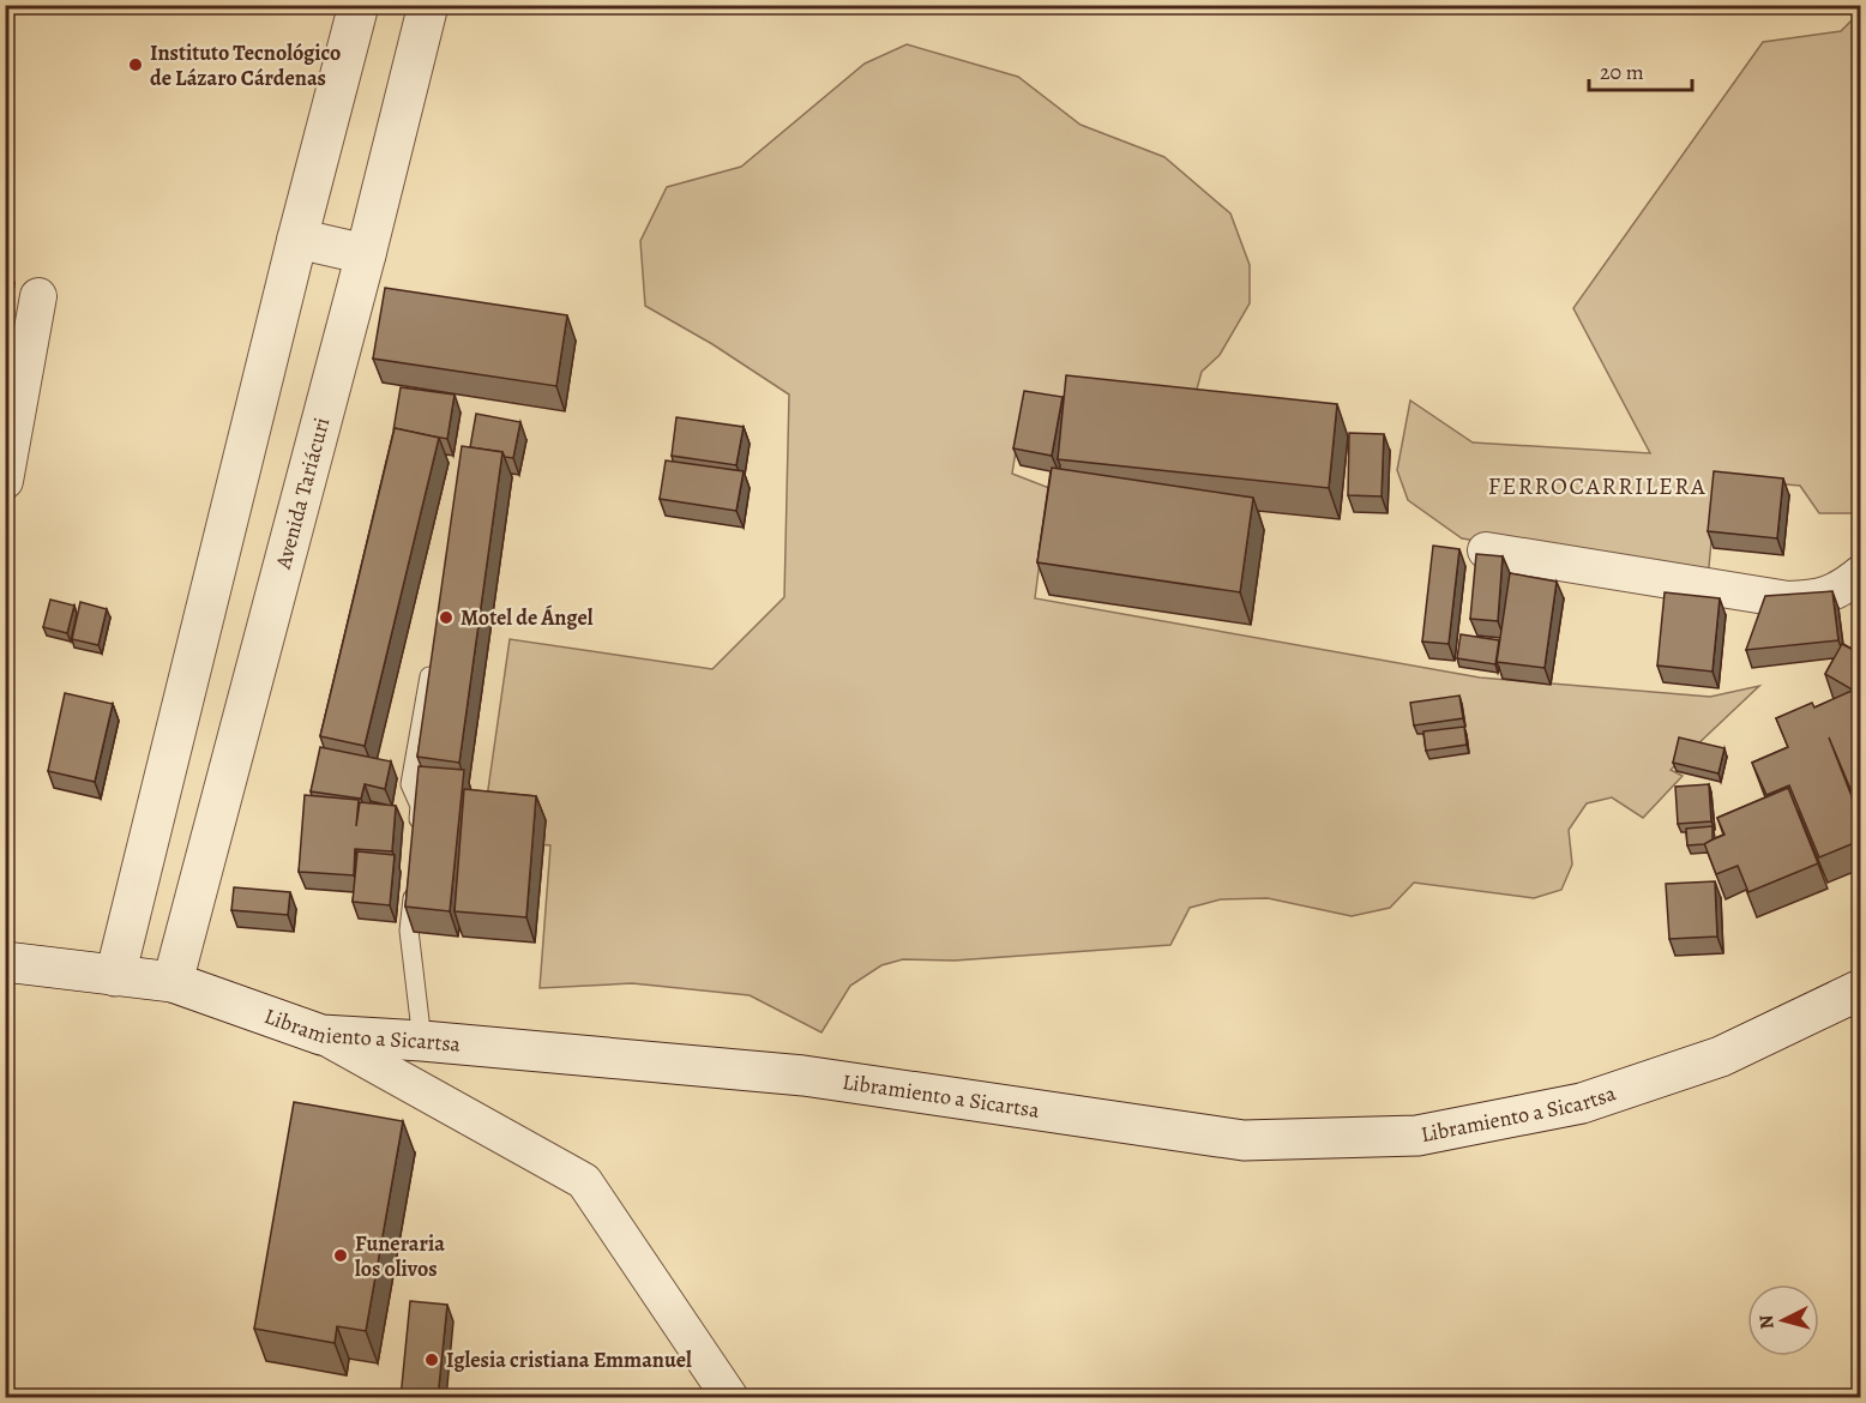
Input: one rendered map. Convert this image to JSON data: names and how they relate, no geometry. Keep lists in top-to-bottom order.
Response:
{
  "streets": {
    "street": ["Avenida Tariácuri", "Libramiento a Sicartsa"]
  },
  "crossings": [
    ["Avenida Tariácuri", "Libramiento a Sicartsa"]
  ],
  "districts": ["FERROCARRILERA"],
  "places": [
    "Instituto Tecnológico de Lázaro Cárdenas",
    "Motel de Ángel",
    "Funeraria los olivos",
    "Iglesia cristiana Emmanuel"
  ],
  "scale_bar": "20 m",
  "north": "left"
}
